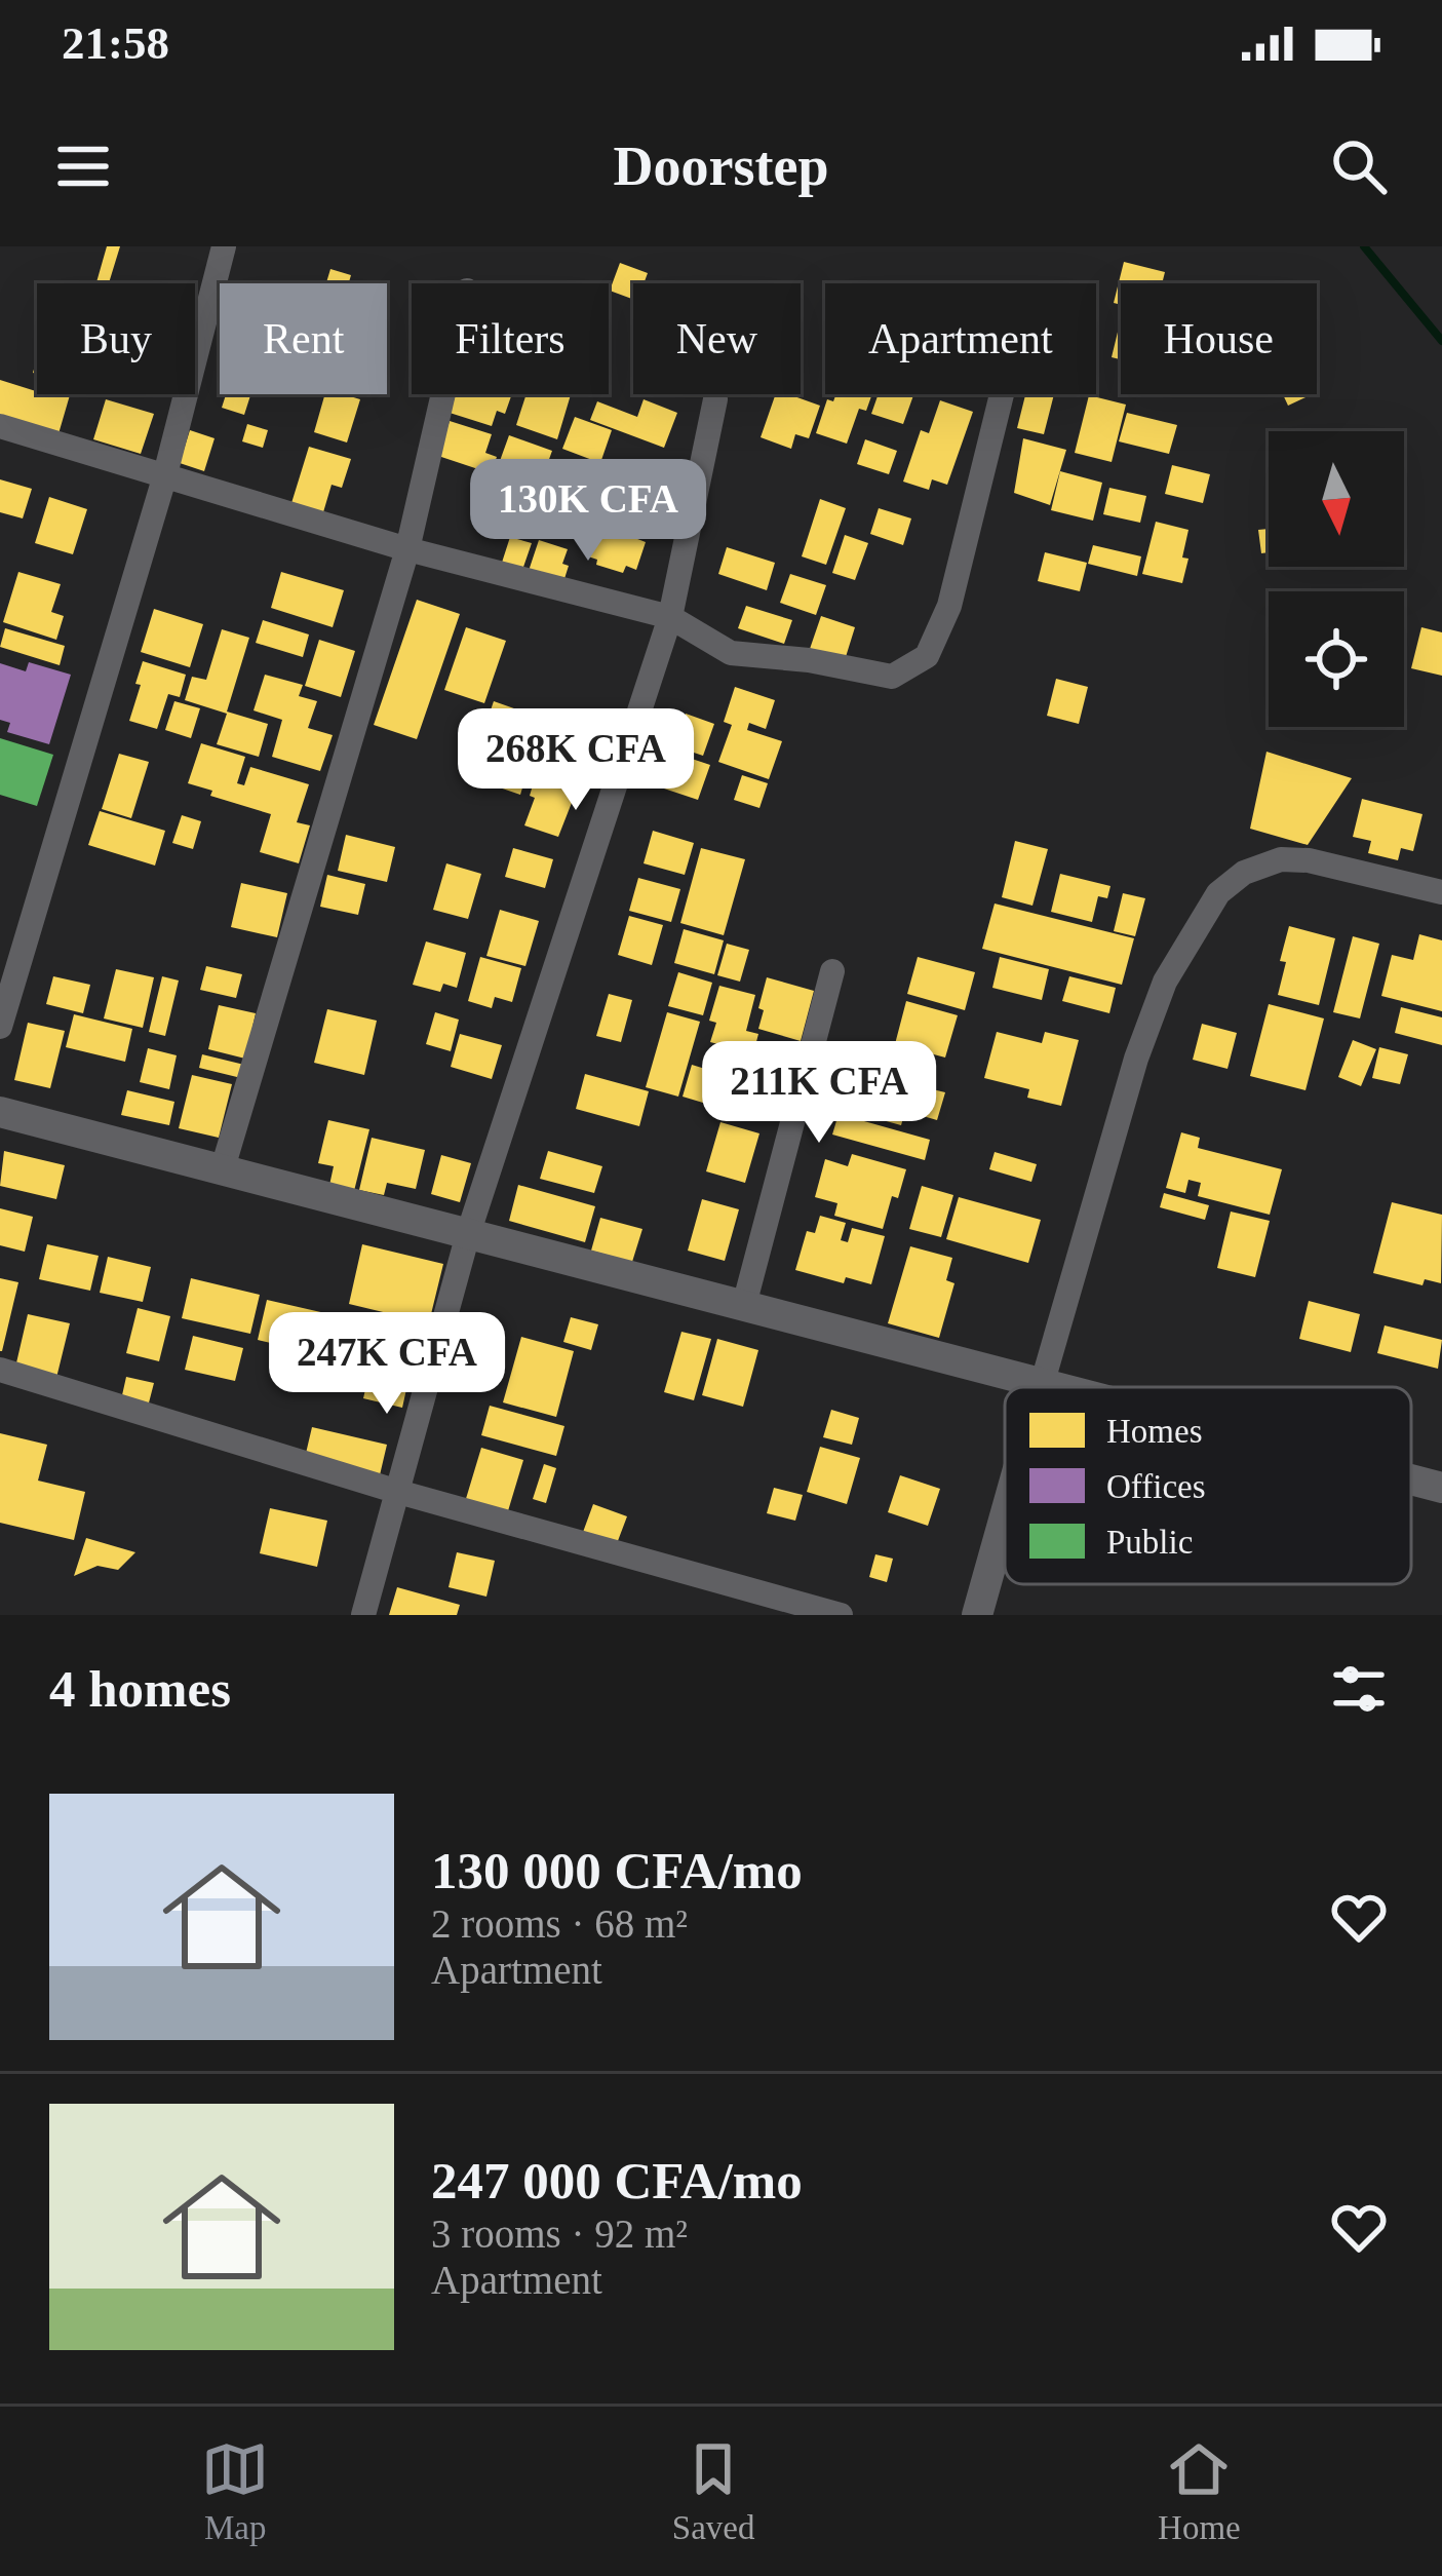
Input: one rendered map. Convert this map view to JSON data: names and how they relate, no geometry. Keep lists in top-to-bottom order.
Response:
{
  "legend": ["Homes", "Offices", "Public"],
  "north": "bottom",
  "page": {
    "status": "21:58",
    "header": "Doorstep",
    "chip": [
      "Buy",
      "Rent",
      "Filters",
      "New",
      "Apartment",
      "House"
    ],
    "price": [
      "130K CFA",
      "268K CFA",
      "211K CFA",
      "247K CFA"
    ],
    "heading": "4 homes",
    "list": [
      {
        "name": "130 000 CFA/mo",
        "note": "2 rooms · 68 m² · Apartment"
      },
      {
        "name": "247 000 CFA/mo",
        "note": "3 rooms · 92 m² · Apartment"
      }
    ],
    "tabs": ["Map", "Saved", "Home"]
  }
}
